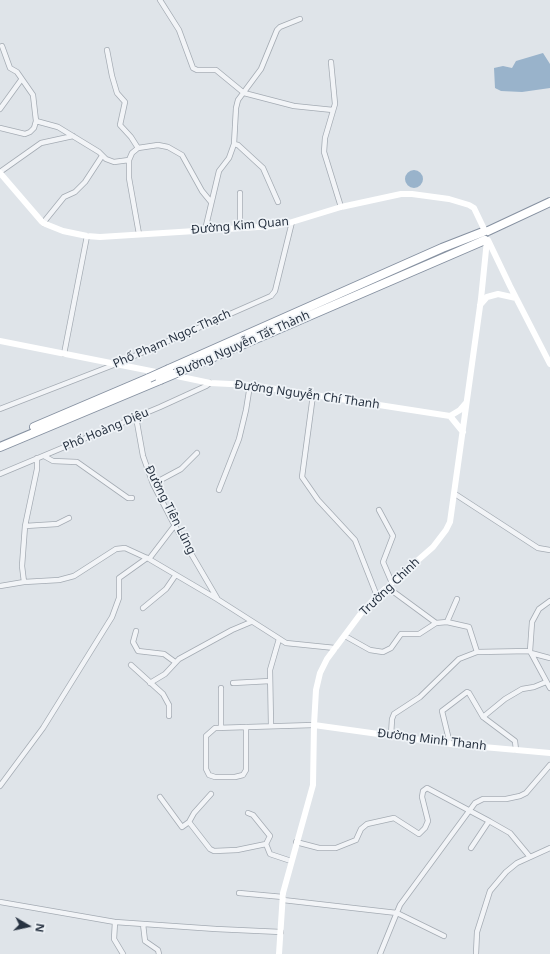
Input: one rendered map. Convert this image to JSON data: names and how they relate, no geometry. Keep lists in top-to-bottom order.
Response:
{
  "streets": {
    "highway": ["Đường Nguyễn Tất Thành"],
    "main road": [
      "Đường Kim Quan",
      "Đường Nguyễn Chí Thanh",
      "Trường Chinh",
      "Đường Minh Thanh"
    ],
    "street": ["Phố Phạm Ngọc Thạch", "Phố Hoàng Diệu", "Đường Tiên Lũng"]
  },
  "crossings": [
    ["Đường Kim Quan", "Phố Phạm Ngọc Thạch"],
    ["Đường Kim Quan", "Đường Nguyễn Tất Thành"],
    ["Đường Kim Quan", "Trường Chinh"],
    ["Phố Phạm Ngọc Thạch", "Đường Nguyễn Chí Thanh"],
    ["Đường Nguyễn Tất Thành", "Trường Chinh"],
    ["Đường Nguyễn Chí Thanh", "Phố Hoàng Diệu"],
    ["Phố Hoàng Diệu", "Đường Tiên Lũng"],
    ["Trường Chinh", "Đường Minh Thanh"]
  ],
  "north": "right"
}
